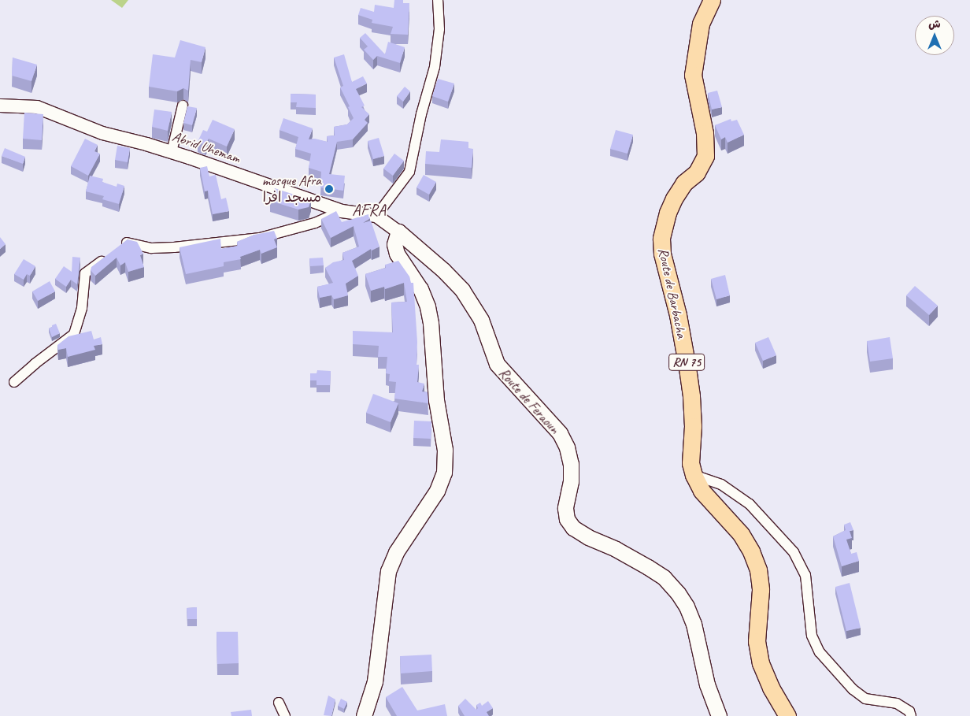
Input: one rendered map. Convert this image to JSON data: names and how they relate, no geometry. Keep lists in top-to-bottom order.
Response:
{
  "streets": {
    "main road": ["Route de Barbacha", "RN 75", "Route de Feraoun"],
    "street": ["Abrid Uhemam"]
  },
  "crossings": [
    ["Abrid Uhemam", "Route de Feraoun"]
  ],
  "districts": ["AFRA"],
  "places": ["mosque Afra مسجد افرا"],
  "north": "top"
}
